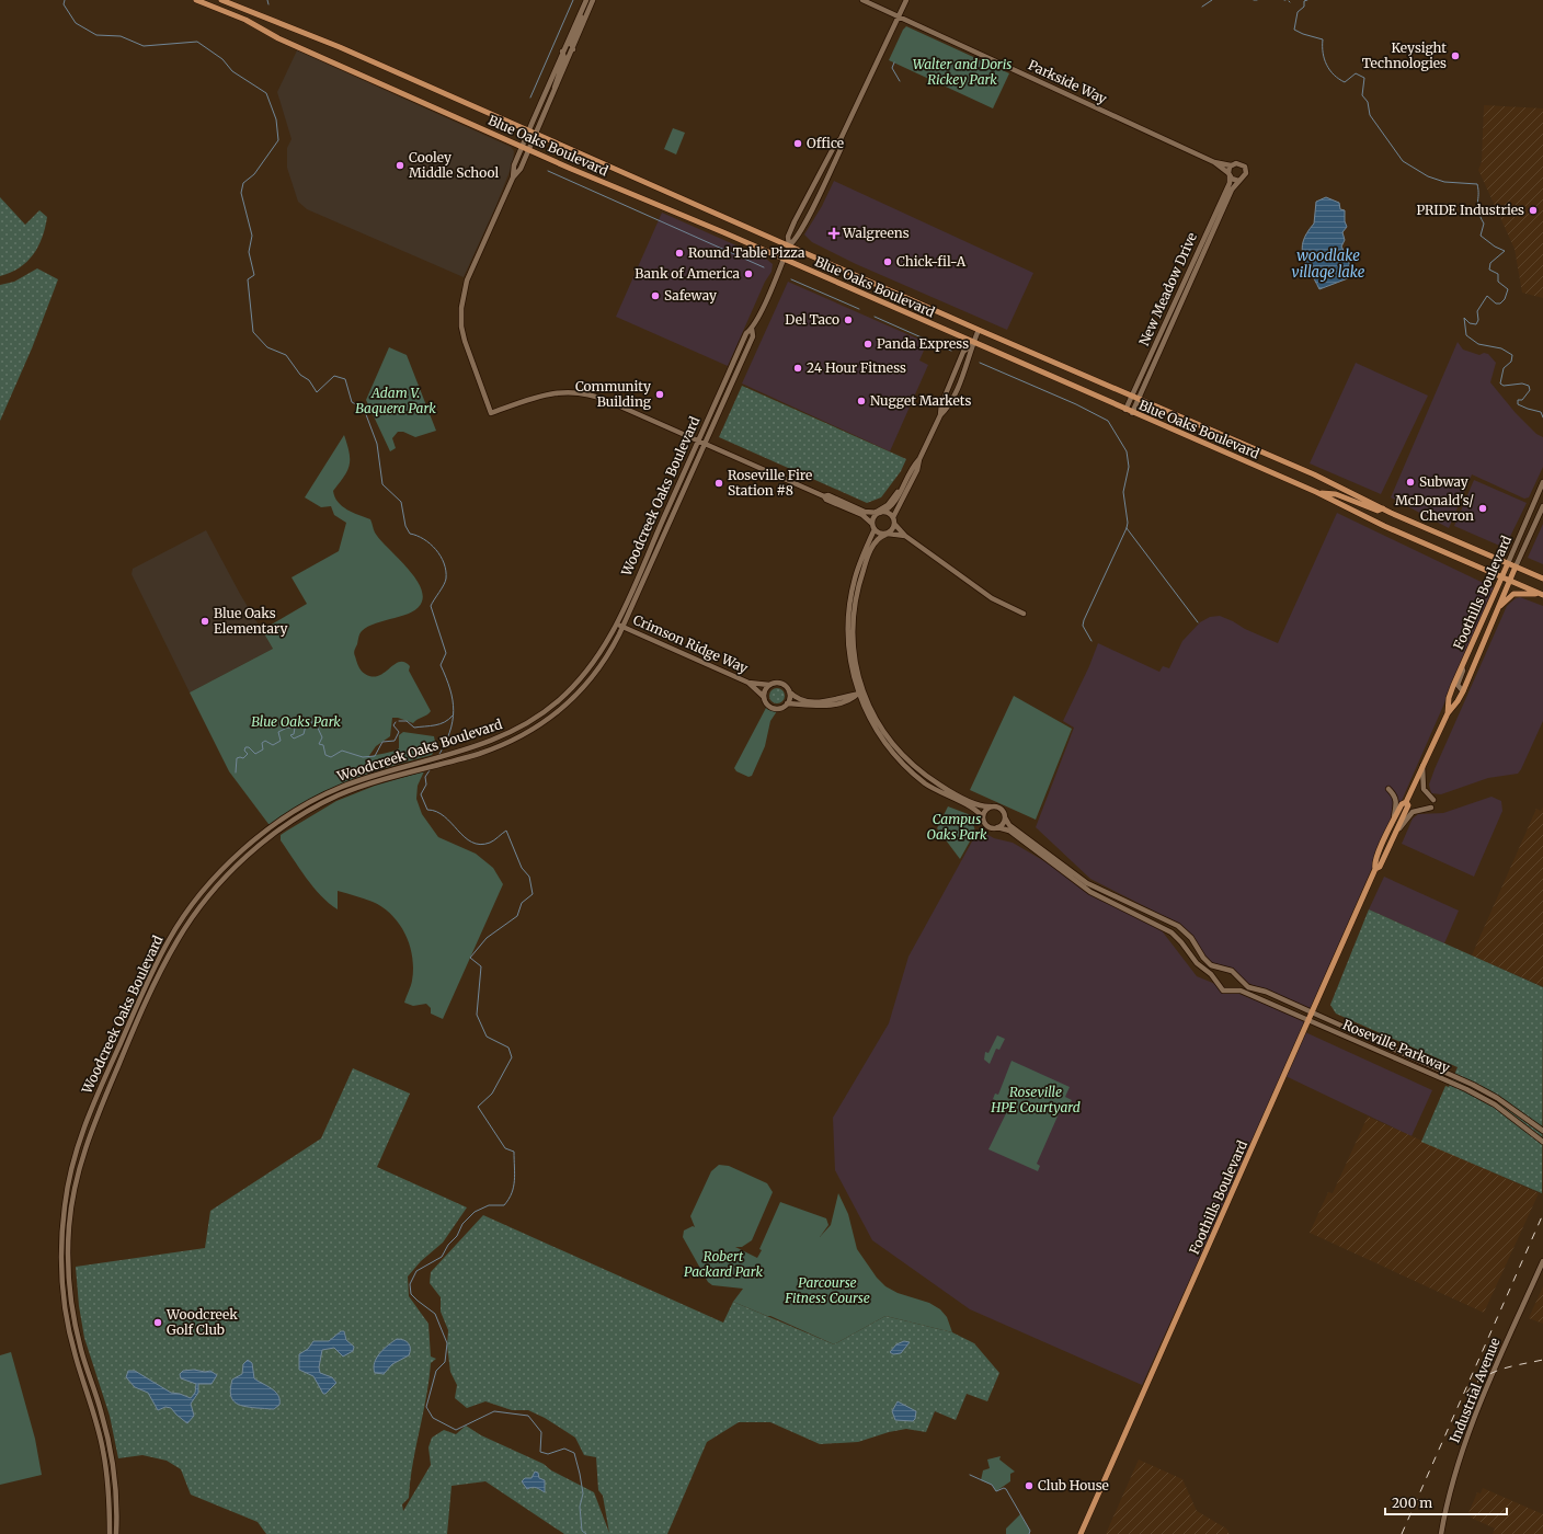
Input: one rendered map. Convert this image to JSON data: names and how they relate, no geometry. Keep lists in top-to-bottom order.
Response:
{
  "streets": {
    "main road": ["Blue Oaks Boulevard", "Foothills Boulevard"],
    "street": [
      "Parkside Way",
      "New Meadow Drive",
      "Woodcreek Oaks Boulevard",
      "Crimson Ridge Way",
      "Roseville Parkway",
      "Industrial Avenue"
    ]
  },
  "crossings": [
    ["Parkside Way", "New Meadow Drive"],
    ["Parkside Way", "Woodcreek Oaks Boulevard"],
    ["Blue Oaks Boulevard", "New Meadow Drive"],
    ["Blue Oaks Boulevard", "Woodcreek Oaks Boulevard"],
    ["Blue Oaks Boulevard", "Foothills Boulevard"],
    ["Woodcreek Oaks Boulevard", "Crimson Ridge Way"],
    ["Foothills Boulevard", "Roseville Parkway"]
  ],
  "water": ["woodlake village lake"],
  "parks": [
    "Walter and Doris Rickey Park",
    "Adam V. Baquera Park",
    "Blue Oaks Park",
    "Campus Oaks Park",
    "Roseville HPE Courtyard",
    "Robert Packard Park",
    "Parcourse Fitness Course"
  ],
  "places": {
    "other": [
      "Keysight Technologies",
      "Office",
      "Cooley Middle School",
      "PRIDE Industries",
      "Round Table Pizza",
      "Chick-fil-A",
      "Bank of America",
      "Safeway",
      "Del Taco",
      "Panda Express",
      "24 Hour Fitness",
      "Community Building",
      "Nugget Markets",
      "Subway",
      "Roseville Fire Station #8",
      "McDonald's/ Chevron",
      "Blue Oaks Elementary",
      "Woodcreek Golf Club",
      "Club House"
    ],
    "health": ["Walgreens"]
  },
  "scale_bar": "200 m"
}
